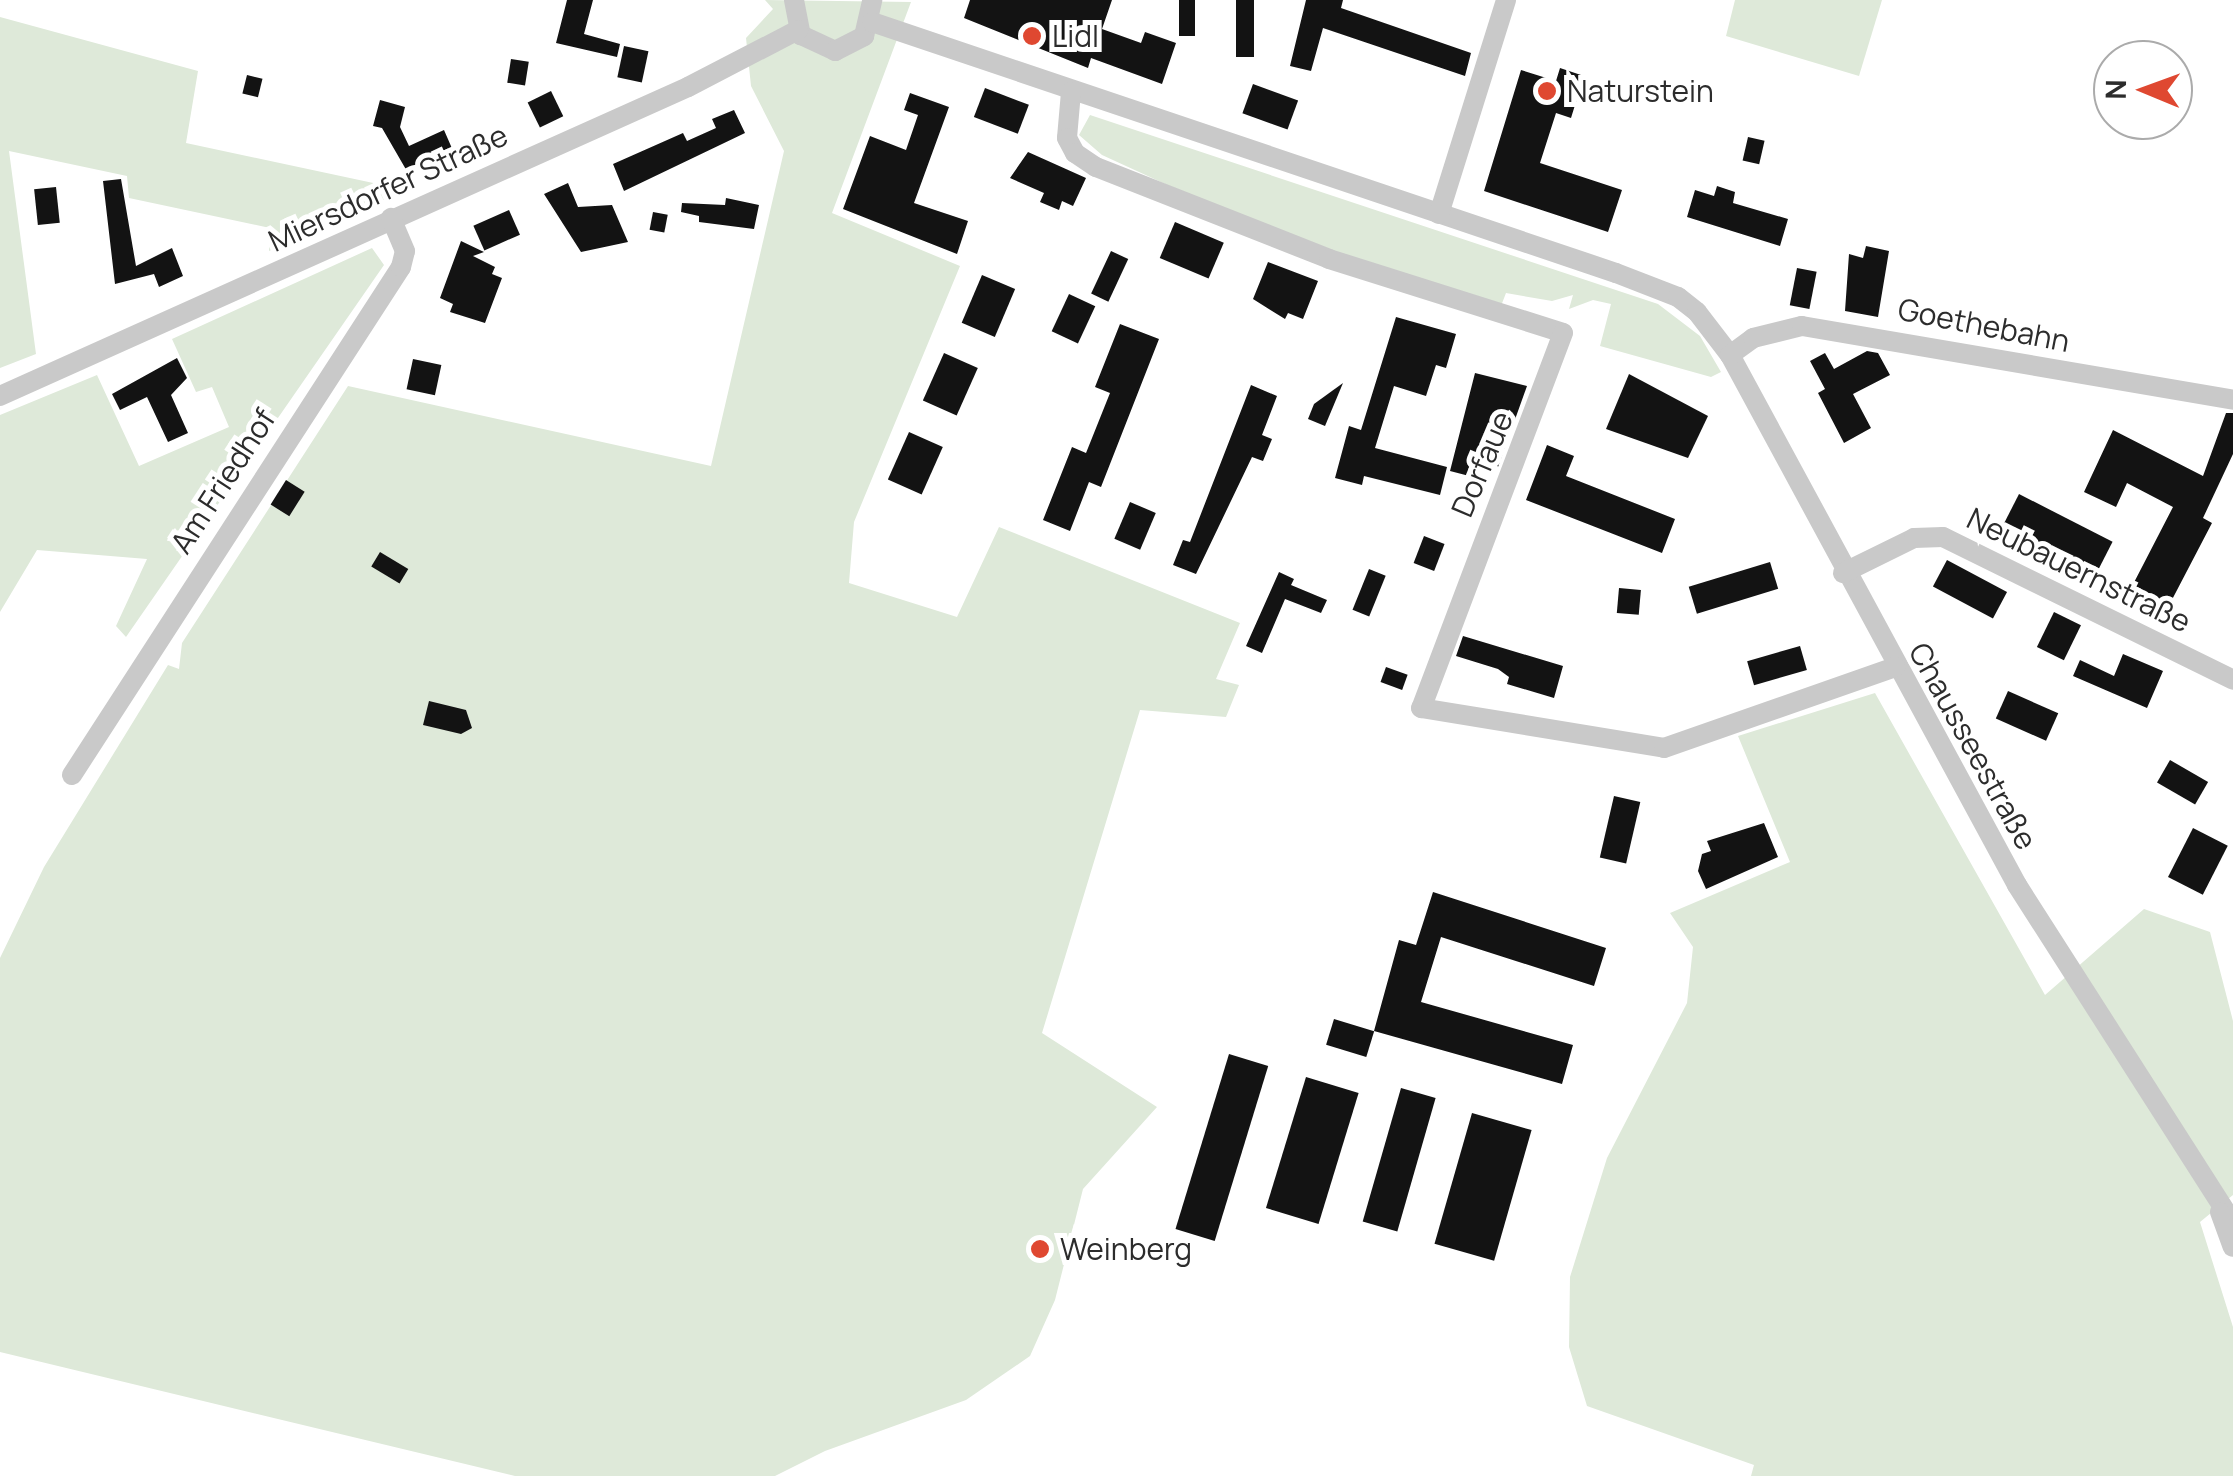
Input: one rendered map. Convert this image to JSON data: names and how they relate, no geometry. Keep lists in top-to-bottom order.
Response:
{
  "streets": {
    "street": [
      "Miersdorfer Straße",
      "Goethebahn",
      "Dorfaue",
      "Am Friedhof",
      "Neubauernstraße",
      "Chausseestraße"
    ]
  },
  "crossings": [
    ["Miersdorfer Straße", "Am Friedhof"],
    ["Goethebahn", "Chausseestraße"],
    ["Dorfaue", "Chausseestraße"],
    ["Neubauernstraße", "Chausseestraße"]
  ],
  "places": ["Lidl", "Naturstein", "Weinberg"],
  "north": "left"
}
